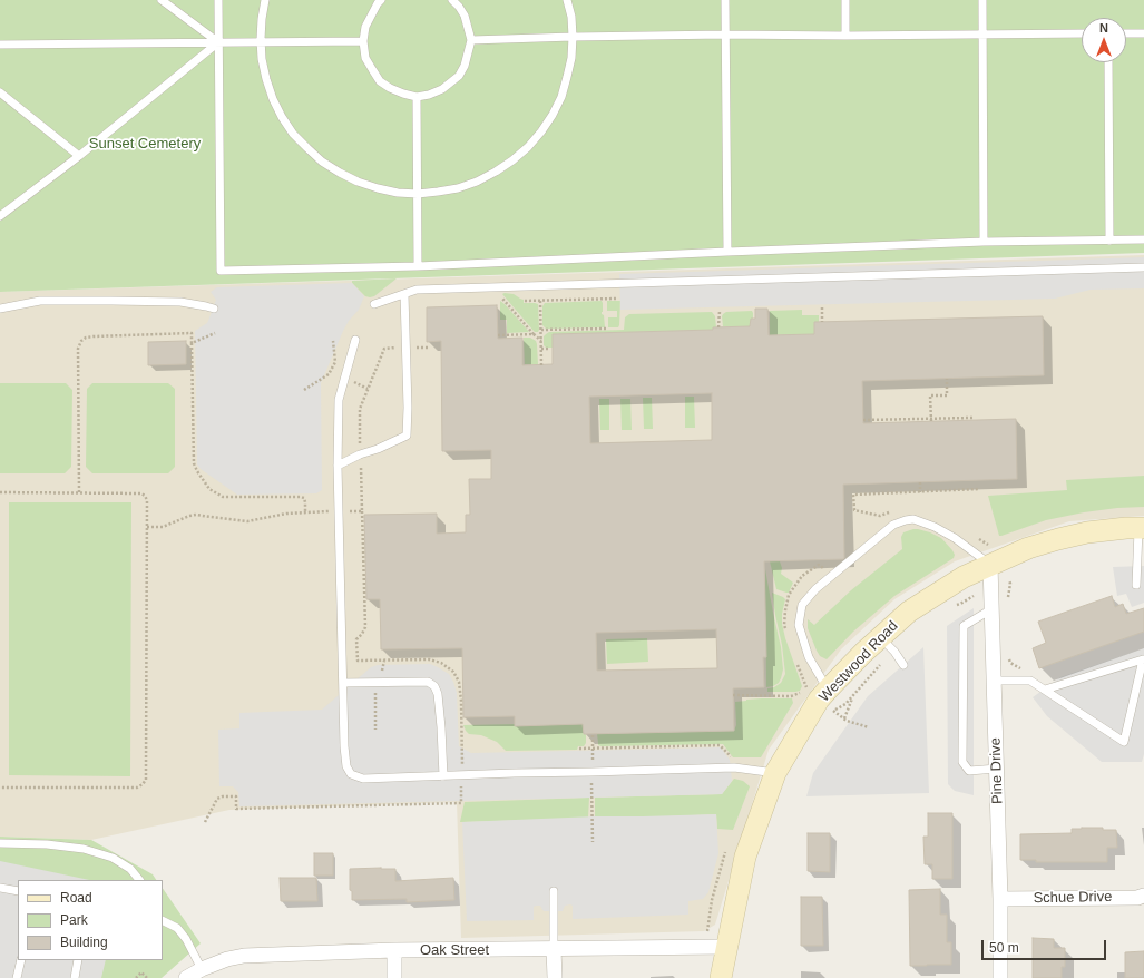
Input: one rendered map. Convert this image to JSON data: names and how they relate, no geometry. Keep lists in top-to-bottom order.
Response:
{
  "streets": {
    "street": [
      "Westwood Road",
      "Pine Drive",
      "Schue Drive",
      "Oak Street"
    ]
  },
  "crossings": [
    ["Westwood Road", "Pine Drive"],
    ["Westwood Road", "Oak Street"],
    ["Pine Drive", "Schue Drive"]
  ],
  "parks": ["Sunset Cemetery"],
  "legend": ["Road", "Park", "Building"],
  "scale_bar": "50 m",
  "north": "top"
}
